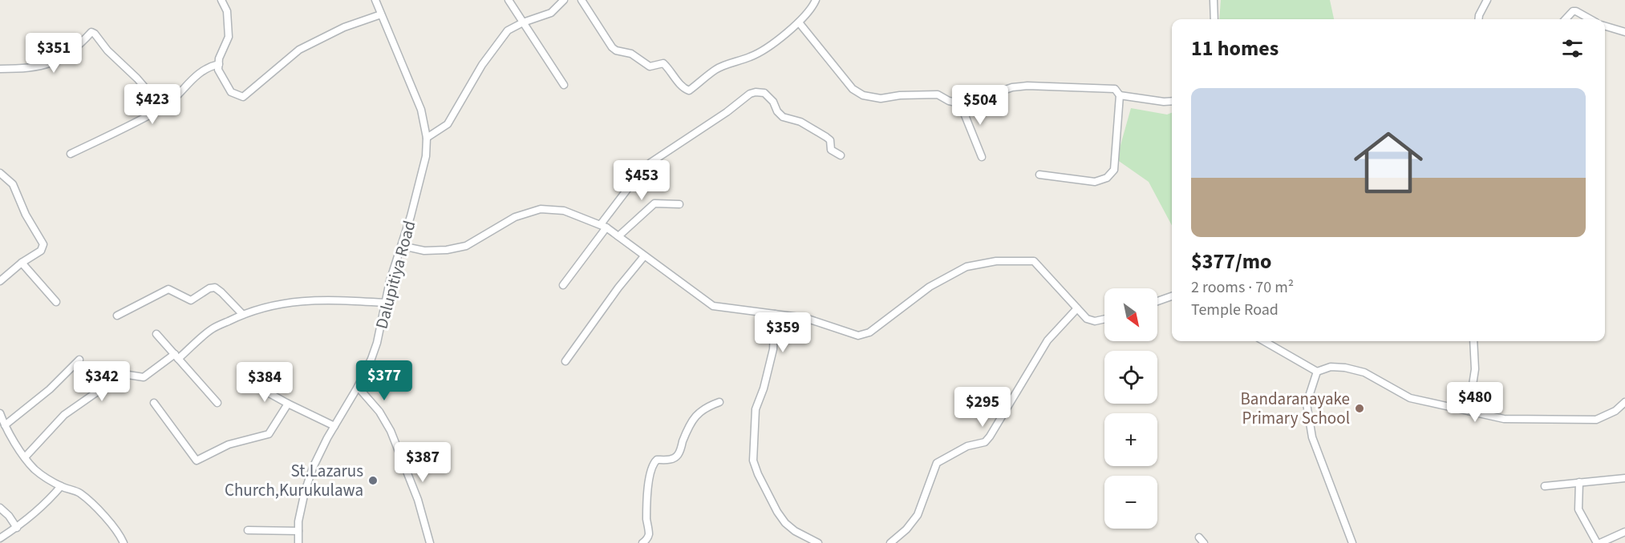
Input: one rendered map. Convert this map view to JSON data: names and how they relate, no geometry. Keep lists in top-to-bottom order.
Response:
{
  "streets": {
    "street": ["Dalupitiya Road"]
  },
  "places": ["Bandaranayake Primary School", "St.Lazarus Church,Kurukulawa"],
  "north": "bottom right",
  "page": {
    "heading": "11 homes",
    "price": [
      "$351",
      "$423",
      "$504",
      "$453",
      "$359",
      "$377",
      "$342",
      "$384",
      "$480",
      "$295",
      "$387"
    ],
    "list": [
      {
        "name": "$377/mo",
        "note": "2 rooms · 70 m² · Temple Road"
      }
    ],
    "map_buttons": ["+", "−"]
  }
}
